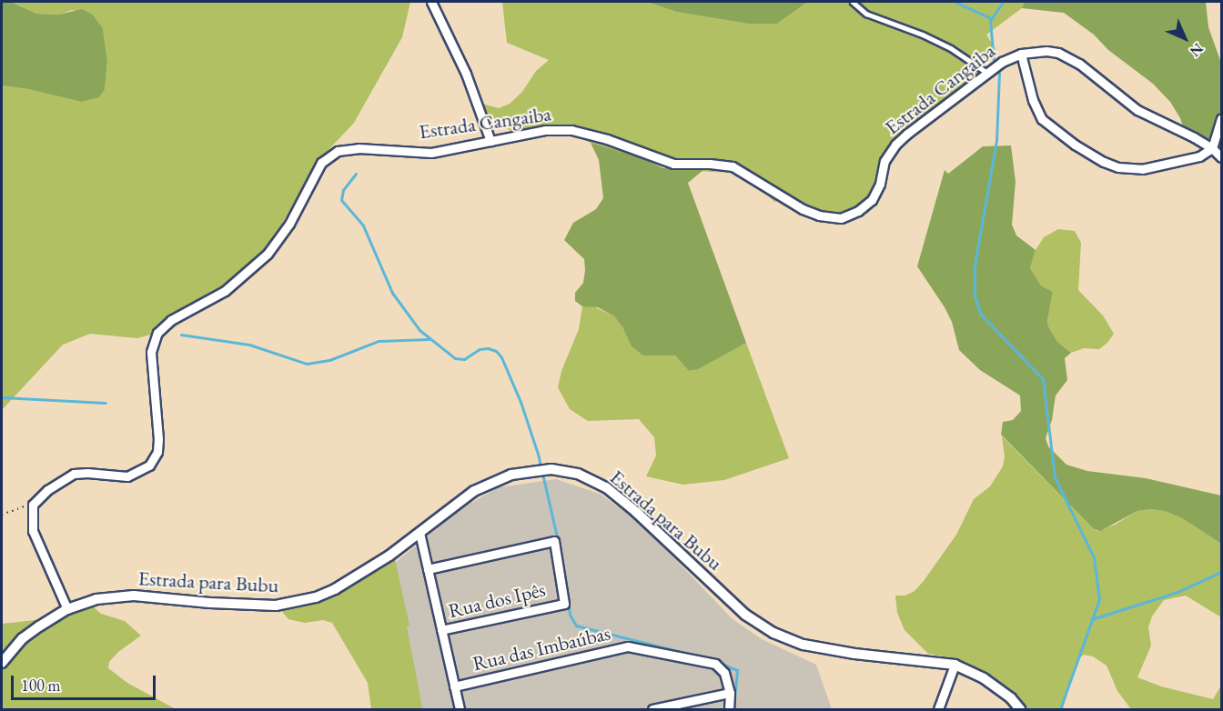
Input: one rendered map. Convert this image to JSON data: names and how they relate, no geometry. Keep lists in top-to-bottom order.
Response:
{
  "streets": {
    "street": [
      "Estrada Cangaiba",
      "Estrada para Bubu",
      "Rua dos Ipês",
      "Rua das Imbaúbas"
    ]
  },
  "scale_bar": "100 m",
  "north": "bottom right"
}
